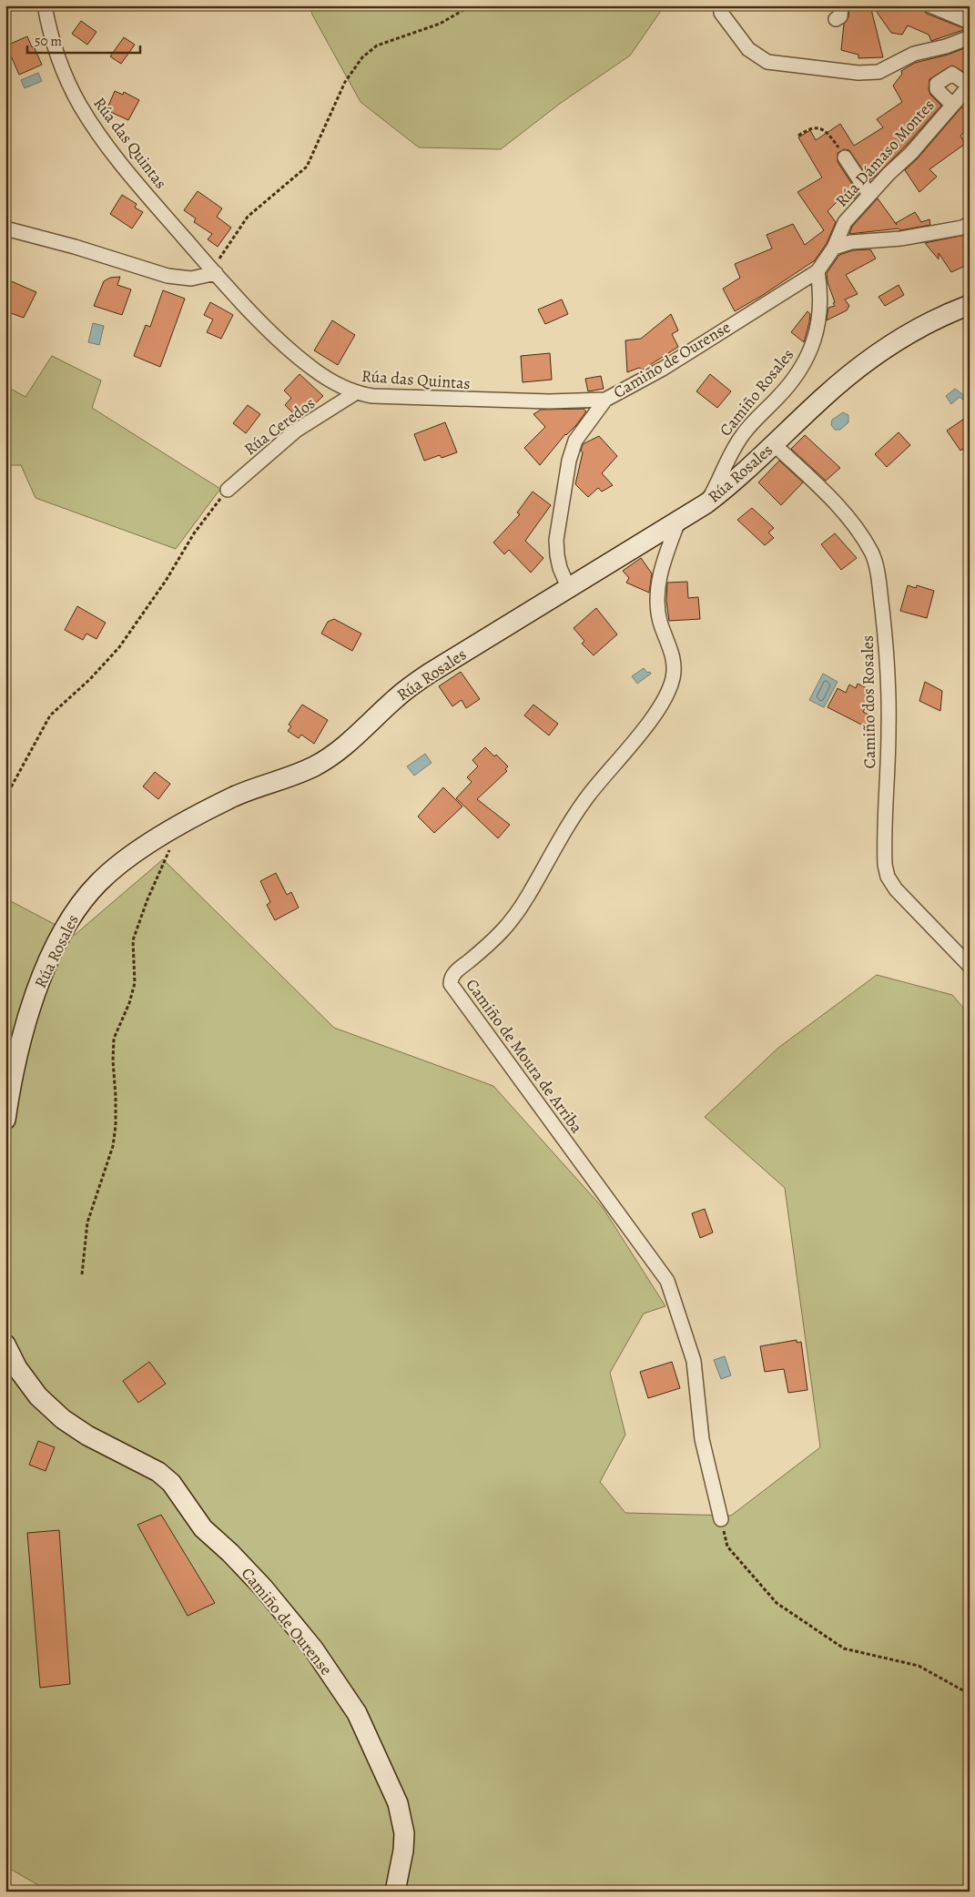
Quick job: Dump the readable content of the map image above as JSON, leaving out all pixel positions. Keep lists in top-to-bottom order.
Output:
{
  "streets": {
    "street": [
      "Rúa das Quintas",
      "Rúa Dámaso Montes",
      "Camiño de Ourense",
      "Camiño Rosales",
      "Rúa Ceredos",
      "Rúa Rosales",
      "Camiño dos Rosales",
      "Camiño de Moura de Arriba"
    ]
  },
  "crossings": [
    ["Rúa das Quintas", "Camiño de Ourense"],
    ["Rúa das Quintas", "Rúa Ceredos"],
    ["Rúa Dámaso Montes", "Camiño de Ourense"],
    ["Rúa Dámaso Montes", "Camiño Rosales"],
    ["Camiño de Ourense", "Camiño Rosales"],
    ["Camiño de Ourense", "Rúa Rosales"],
    ["Camiño Rosales", "Rúa Rosales"],
    ["Rúa Rosales", "Camiño dos Rosales"],
    ["Rúa Rosales", "Camiño de Moura de Arriba"]
  ],
  "scale_bar": "50 m"
}
